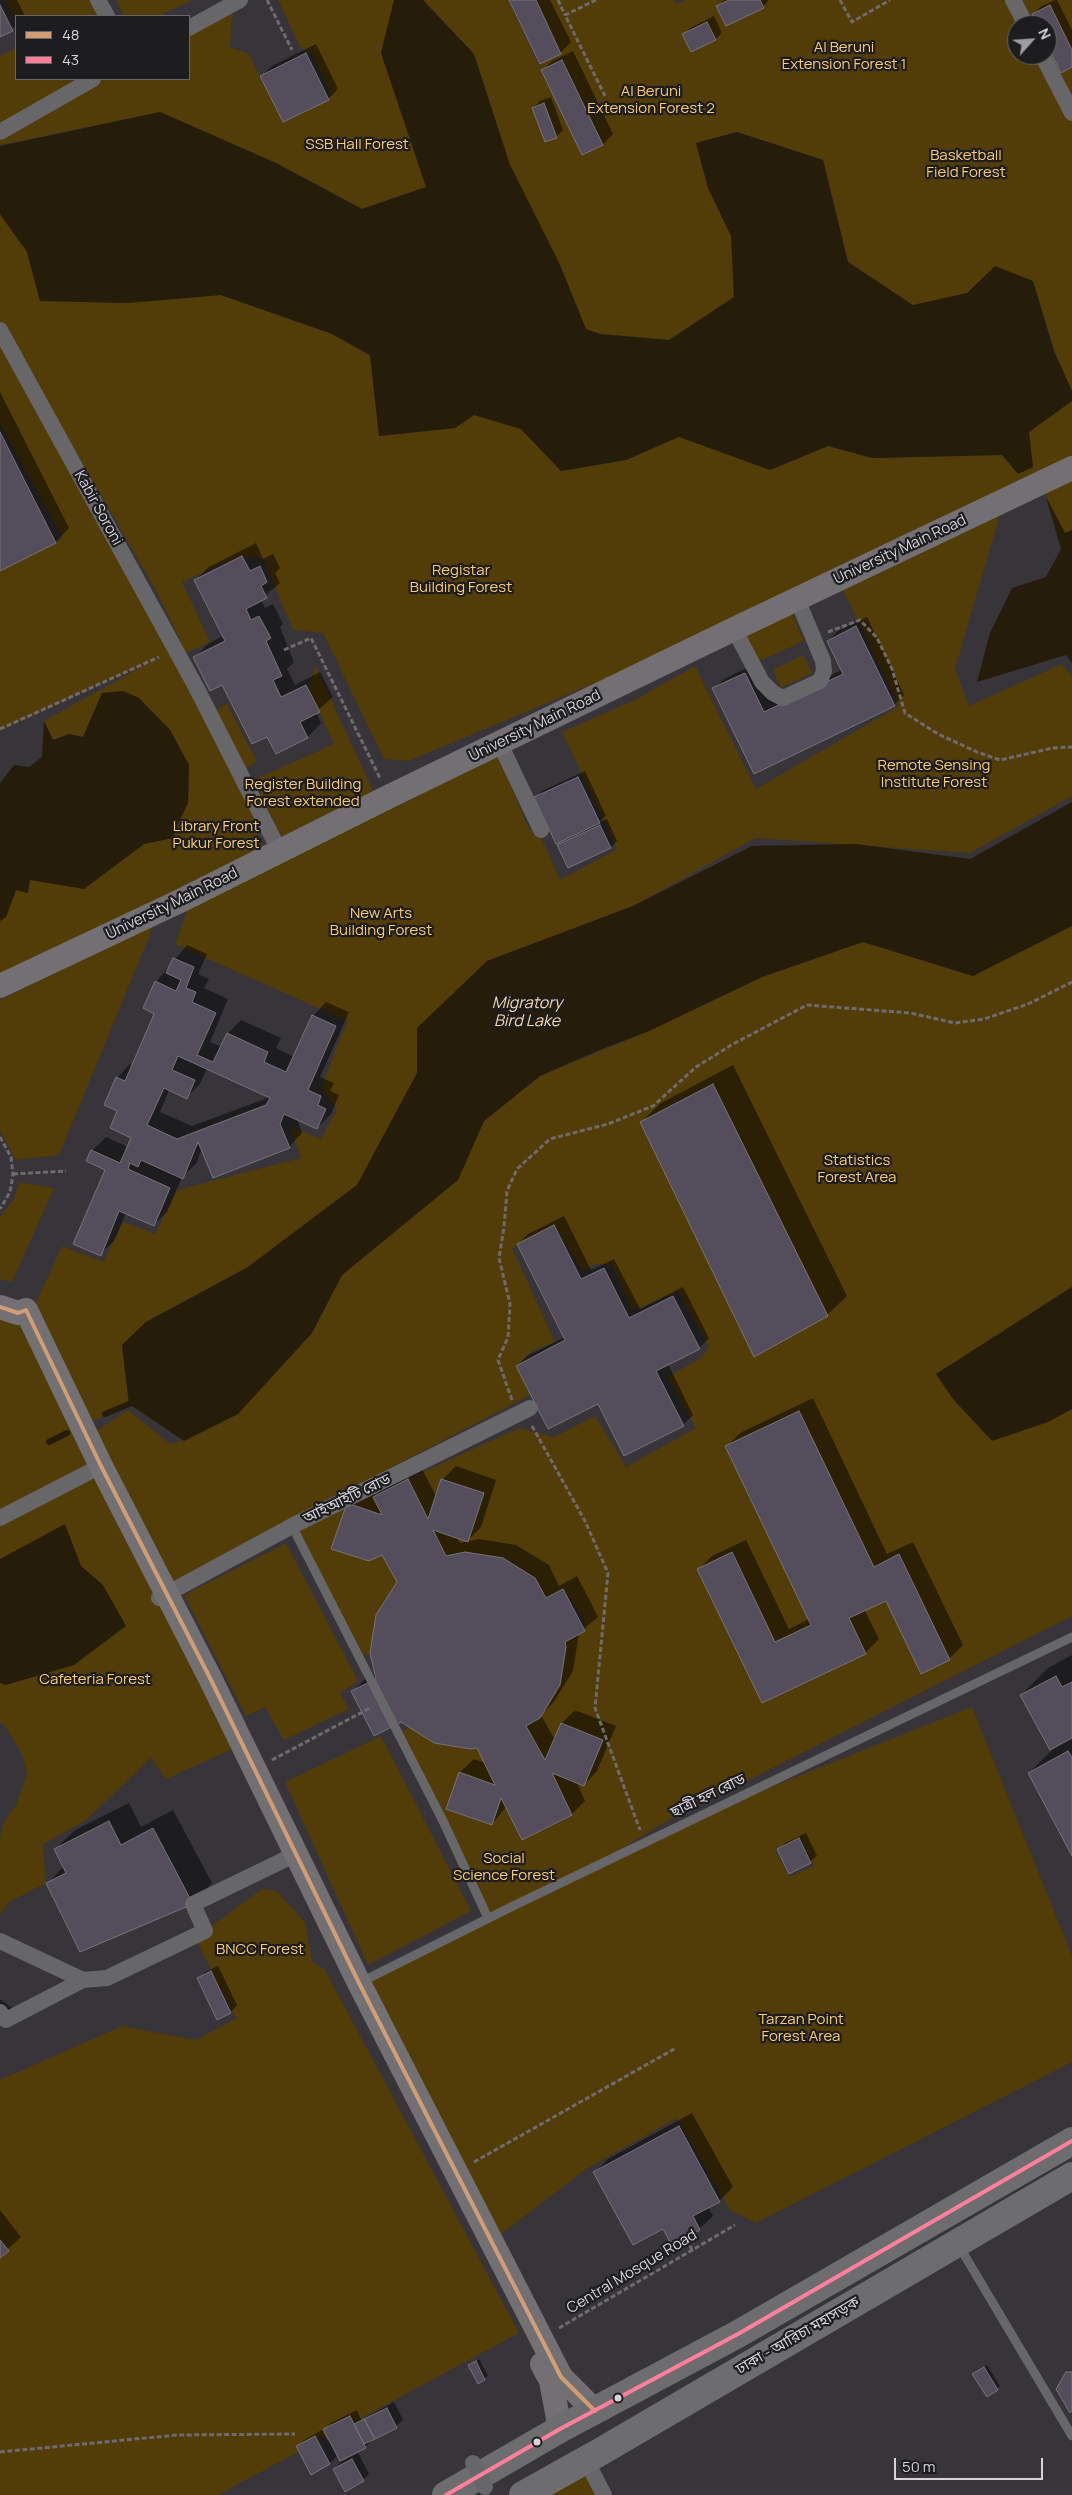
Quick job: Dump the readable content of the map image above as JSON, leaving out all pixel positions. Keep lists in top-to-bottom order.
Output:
{
  "streets": {
    "highway": ["ঢাকা - আরিচা মহাসড়ক"],
    "street": ["Kabir Soroni", "University Main Road", "আইআইটি রোড"],
    "lane": ["ছাত্রী হল রোড"],
    "path": ["Central Mosque Road"]
  },
  "crossings": [
    ["Kabir Soroni", "University Main Road"]
  ],
  "water": ["Migratory Bird Lake"],
  "parks": [
    "Al Beruni Extension Forest 1",
    "Al Beruni Extension Forest 2",
    "SSB Hall Forest",
    "Basketball Field Forest",
    "Registar Building Forest",
    "Remote Sensing Institute Forest",
    "Register Building Forest extended",
    "Library Front Pukur Forest",
    "New Arts Building Forest",
    "Statistics Forest Area",
    "Cafeteria Forest",
    "Social Science Forest",
    "BNCC Forest",
    "Tarzan Point Forest Area"
  ],
  "lines": ["transit line 48", "transit line 43"],
  "legend": ["48", "43"],
  "scale_bar": "50 m",
  "north": "top right"
}
